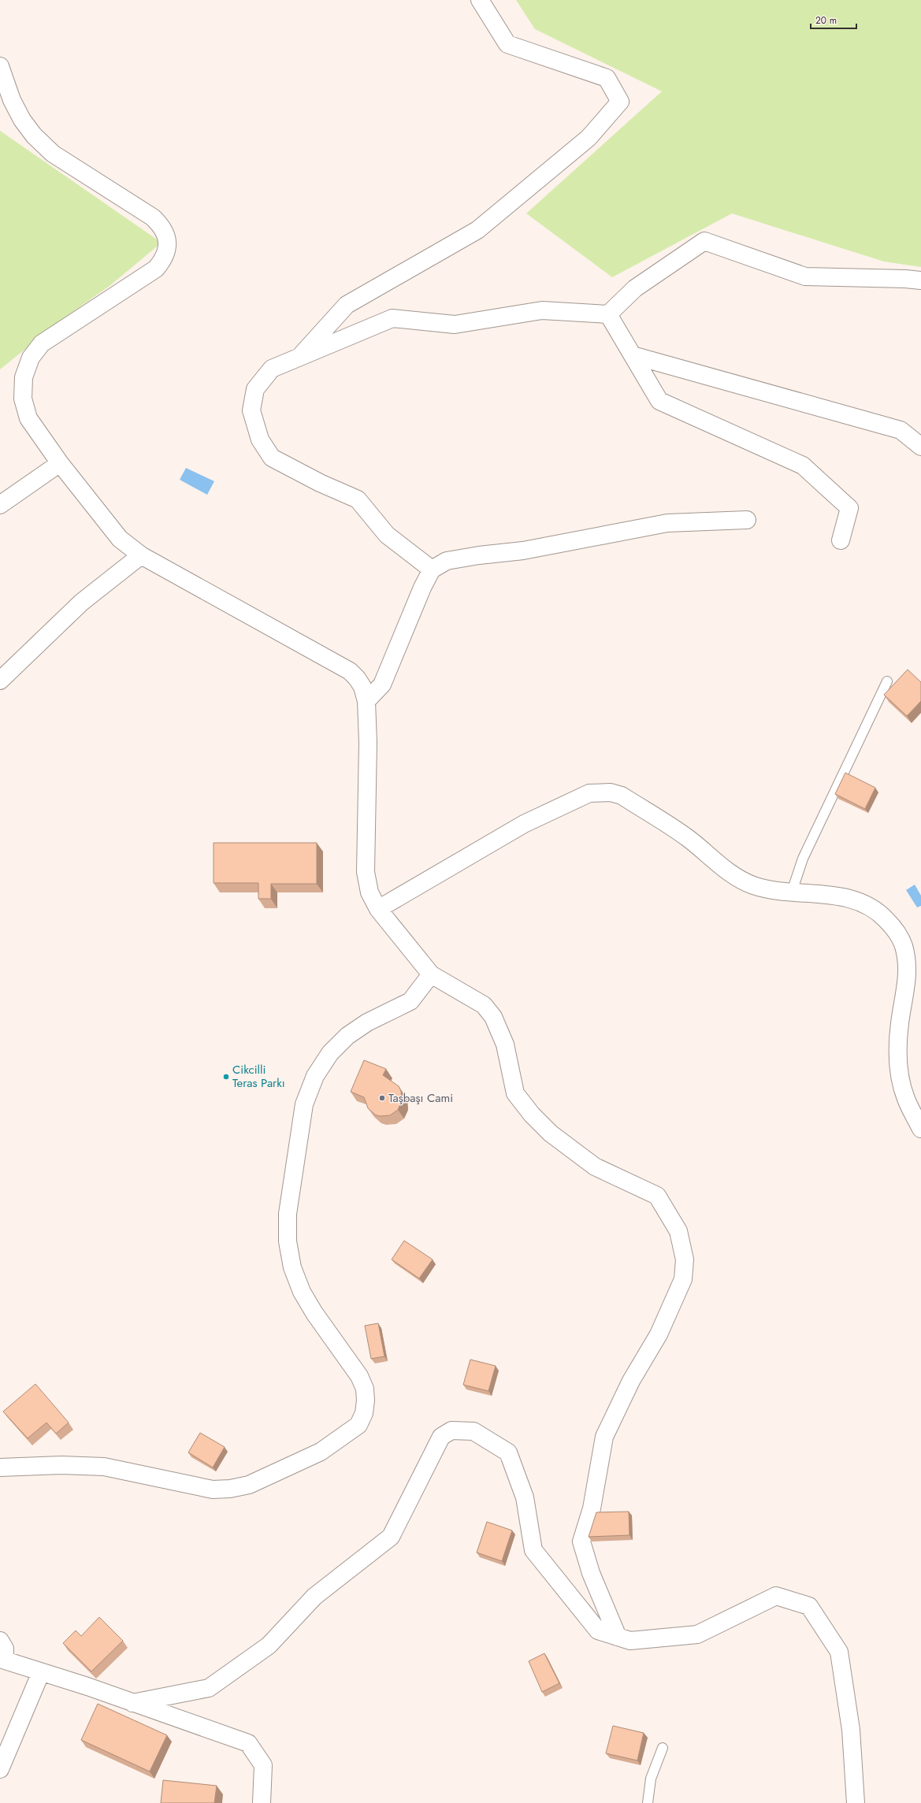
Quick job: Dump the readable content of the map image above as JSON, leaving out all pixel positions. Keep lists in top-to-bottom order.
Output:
{
  "places": ["Cikcilli Teras Parkı", "Taşbaşı Cami"],
  "scale_bar": "20 m"
}
